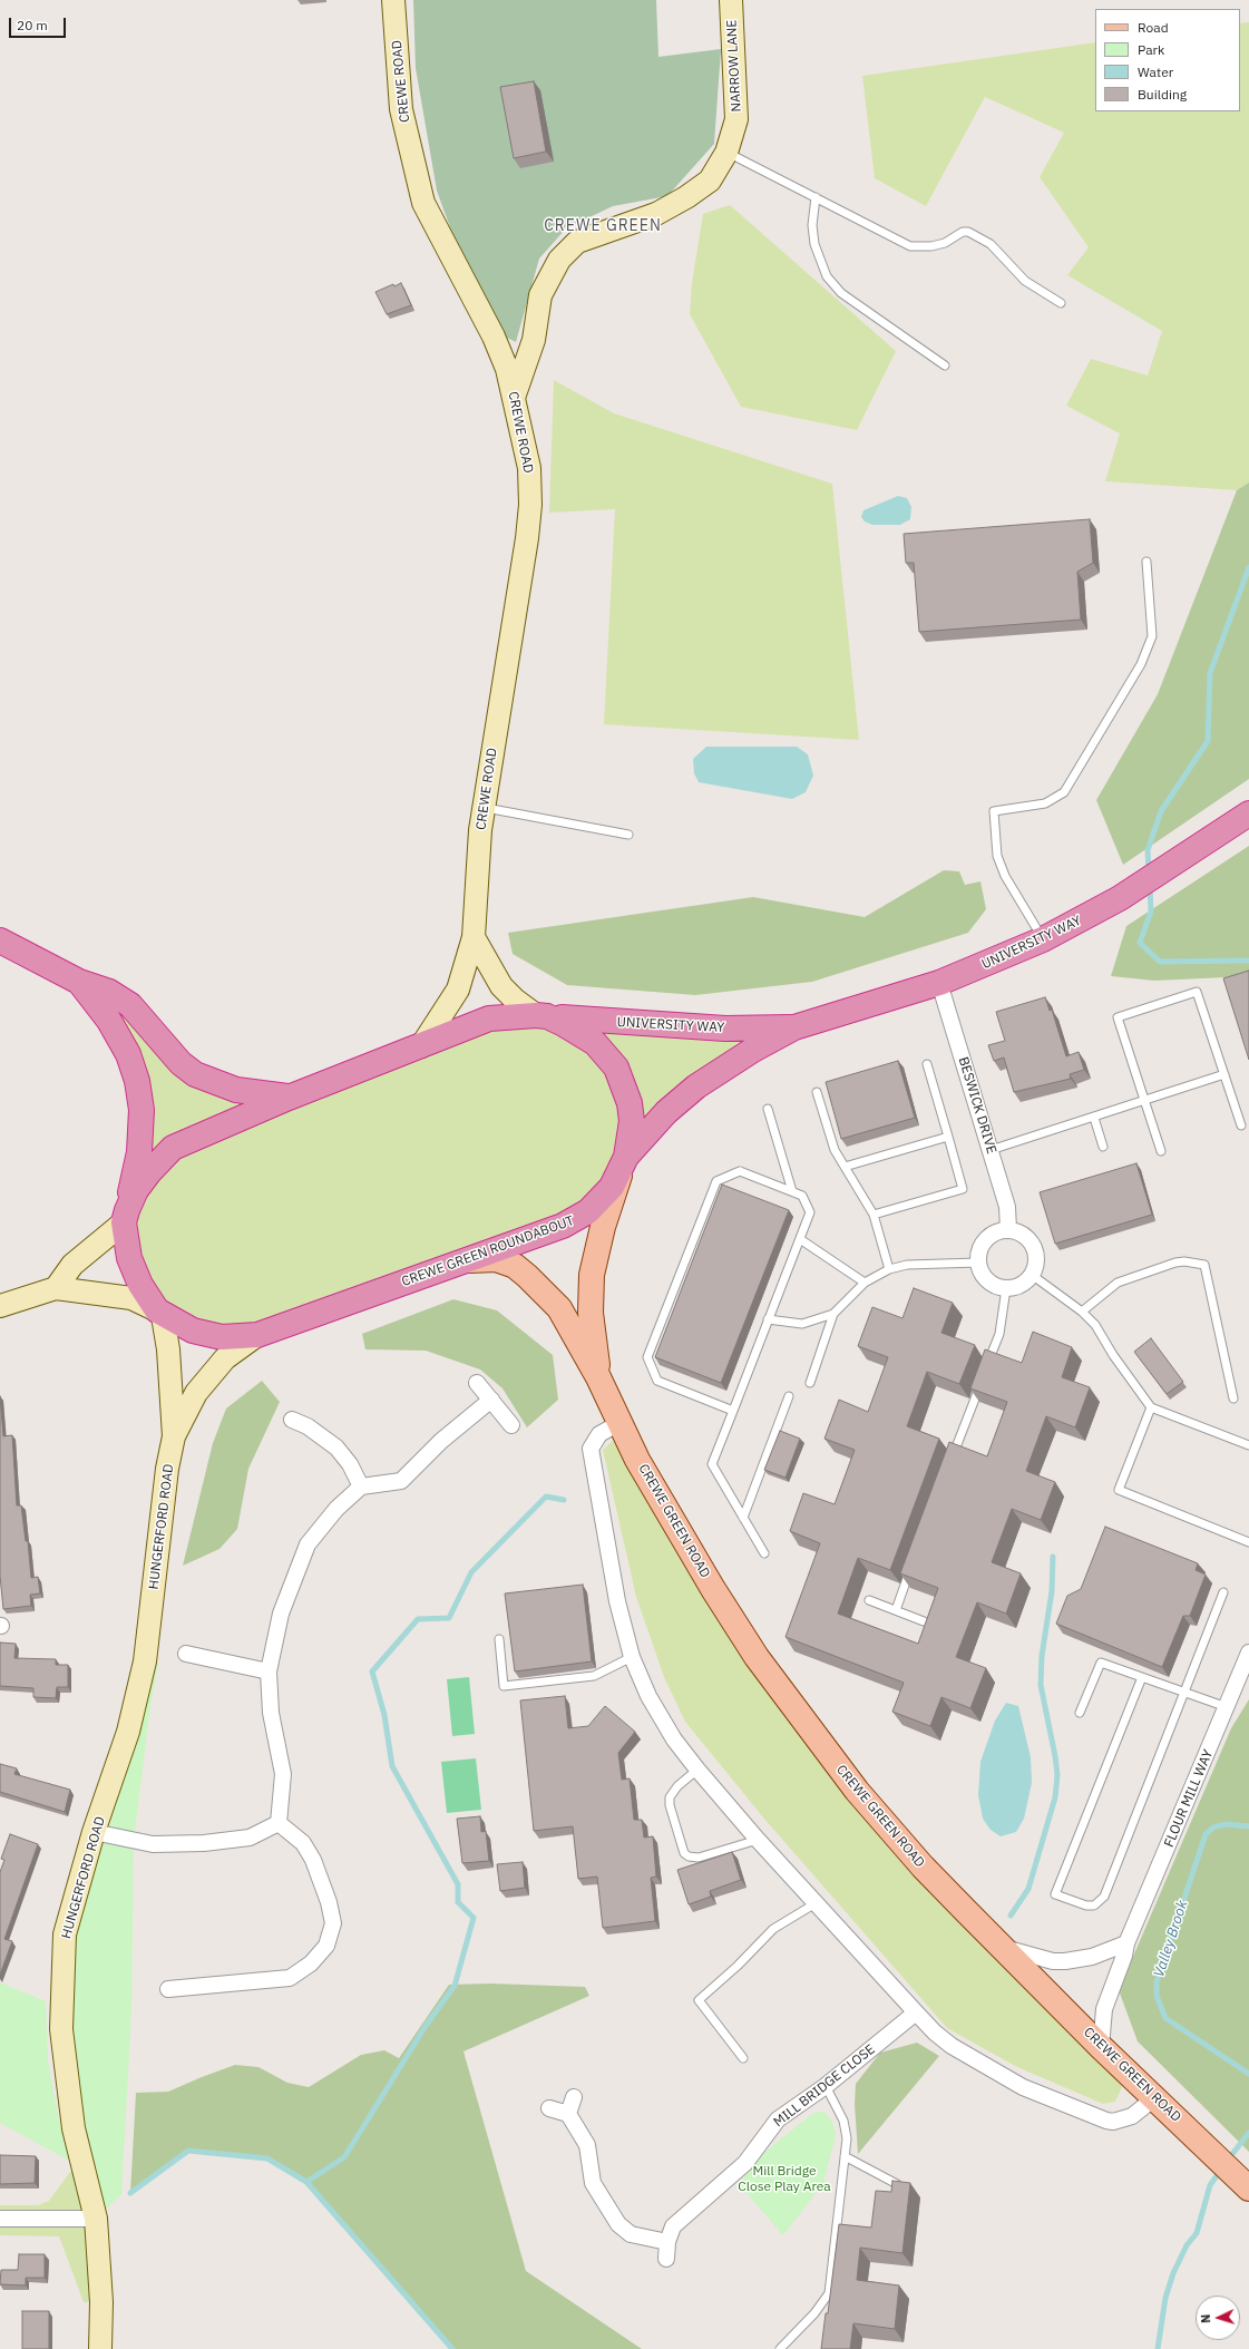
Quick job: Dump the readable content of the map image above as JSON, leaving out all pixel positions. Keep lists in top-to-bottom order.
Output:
{
  "streets": {
    "highway": ["UNIVERSITY WAY", "CREWE GREEN ROUNDABOUT"],
    "main road": ["CREWE GREEN ROAD"],
    "street": [
      "NARROW LANE",
      "CREWE ROAD",
      "BESWICK DRIVE",
      "HUNGERFORD ROAD",
      "FLOUR MILL WAY",
      "MILL BRIDGE CLOSE"
    ]
  },
  "crossings": [
    ["NARROW LANE", "CREWE ROAD"],
    ["CREWE ROAD", "CREWE GREEN ROUNDABOUT"],
    ["UNIVERSITY WAY", "BESWICK DRIVE"],
    ["UNIVERSITY WAY", "CREWE GREEN ROUNDABOUT"],
    ["UNIVERSITY WAY", "CREWE GREEN ROAD"],
    ["CREWE GREEN ROUNDABOUT", "CREWE GREEN ROAD"],
    ["CREWE GREEN ROUNDABOUT", "HUNGERFORD ROAD"],
    ["CREWE GREEN ROAD", "FLOUR MILL WAY"]
  ],
  "districts": ["CREWE GREEN"],
  "water": ["Valley Brook"],
  "parks": ["Mill Bridge Close Play Area"],
  "legend": [
    "Road",
    "Park",
    "Water",
    "Building"
  ],
  "scale_bar": "20 m",
  "north": "left"
}
